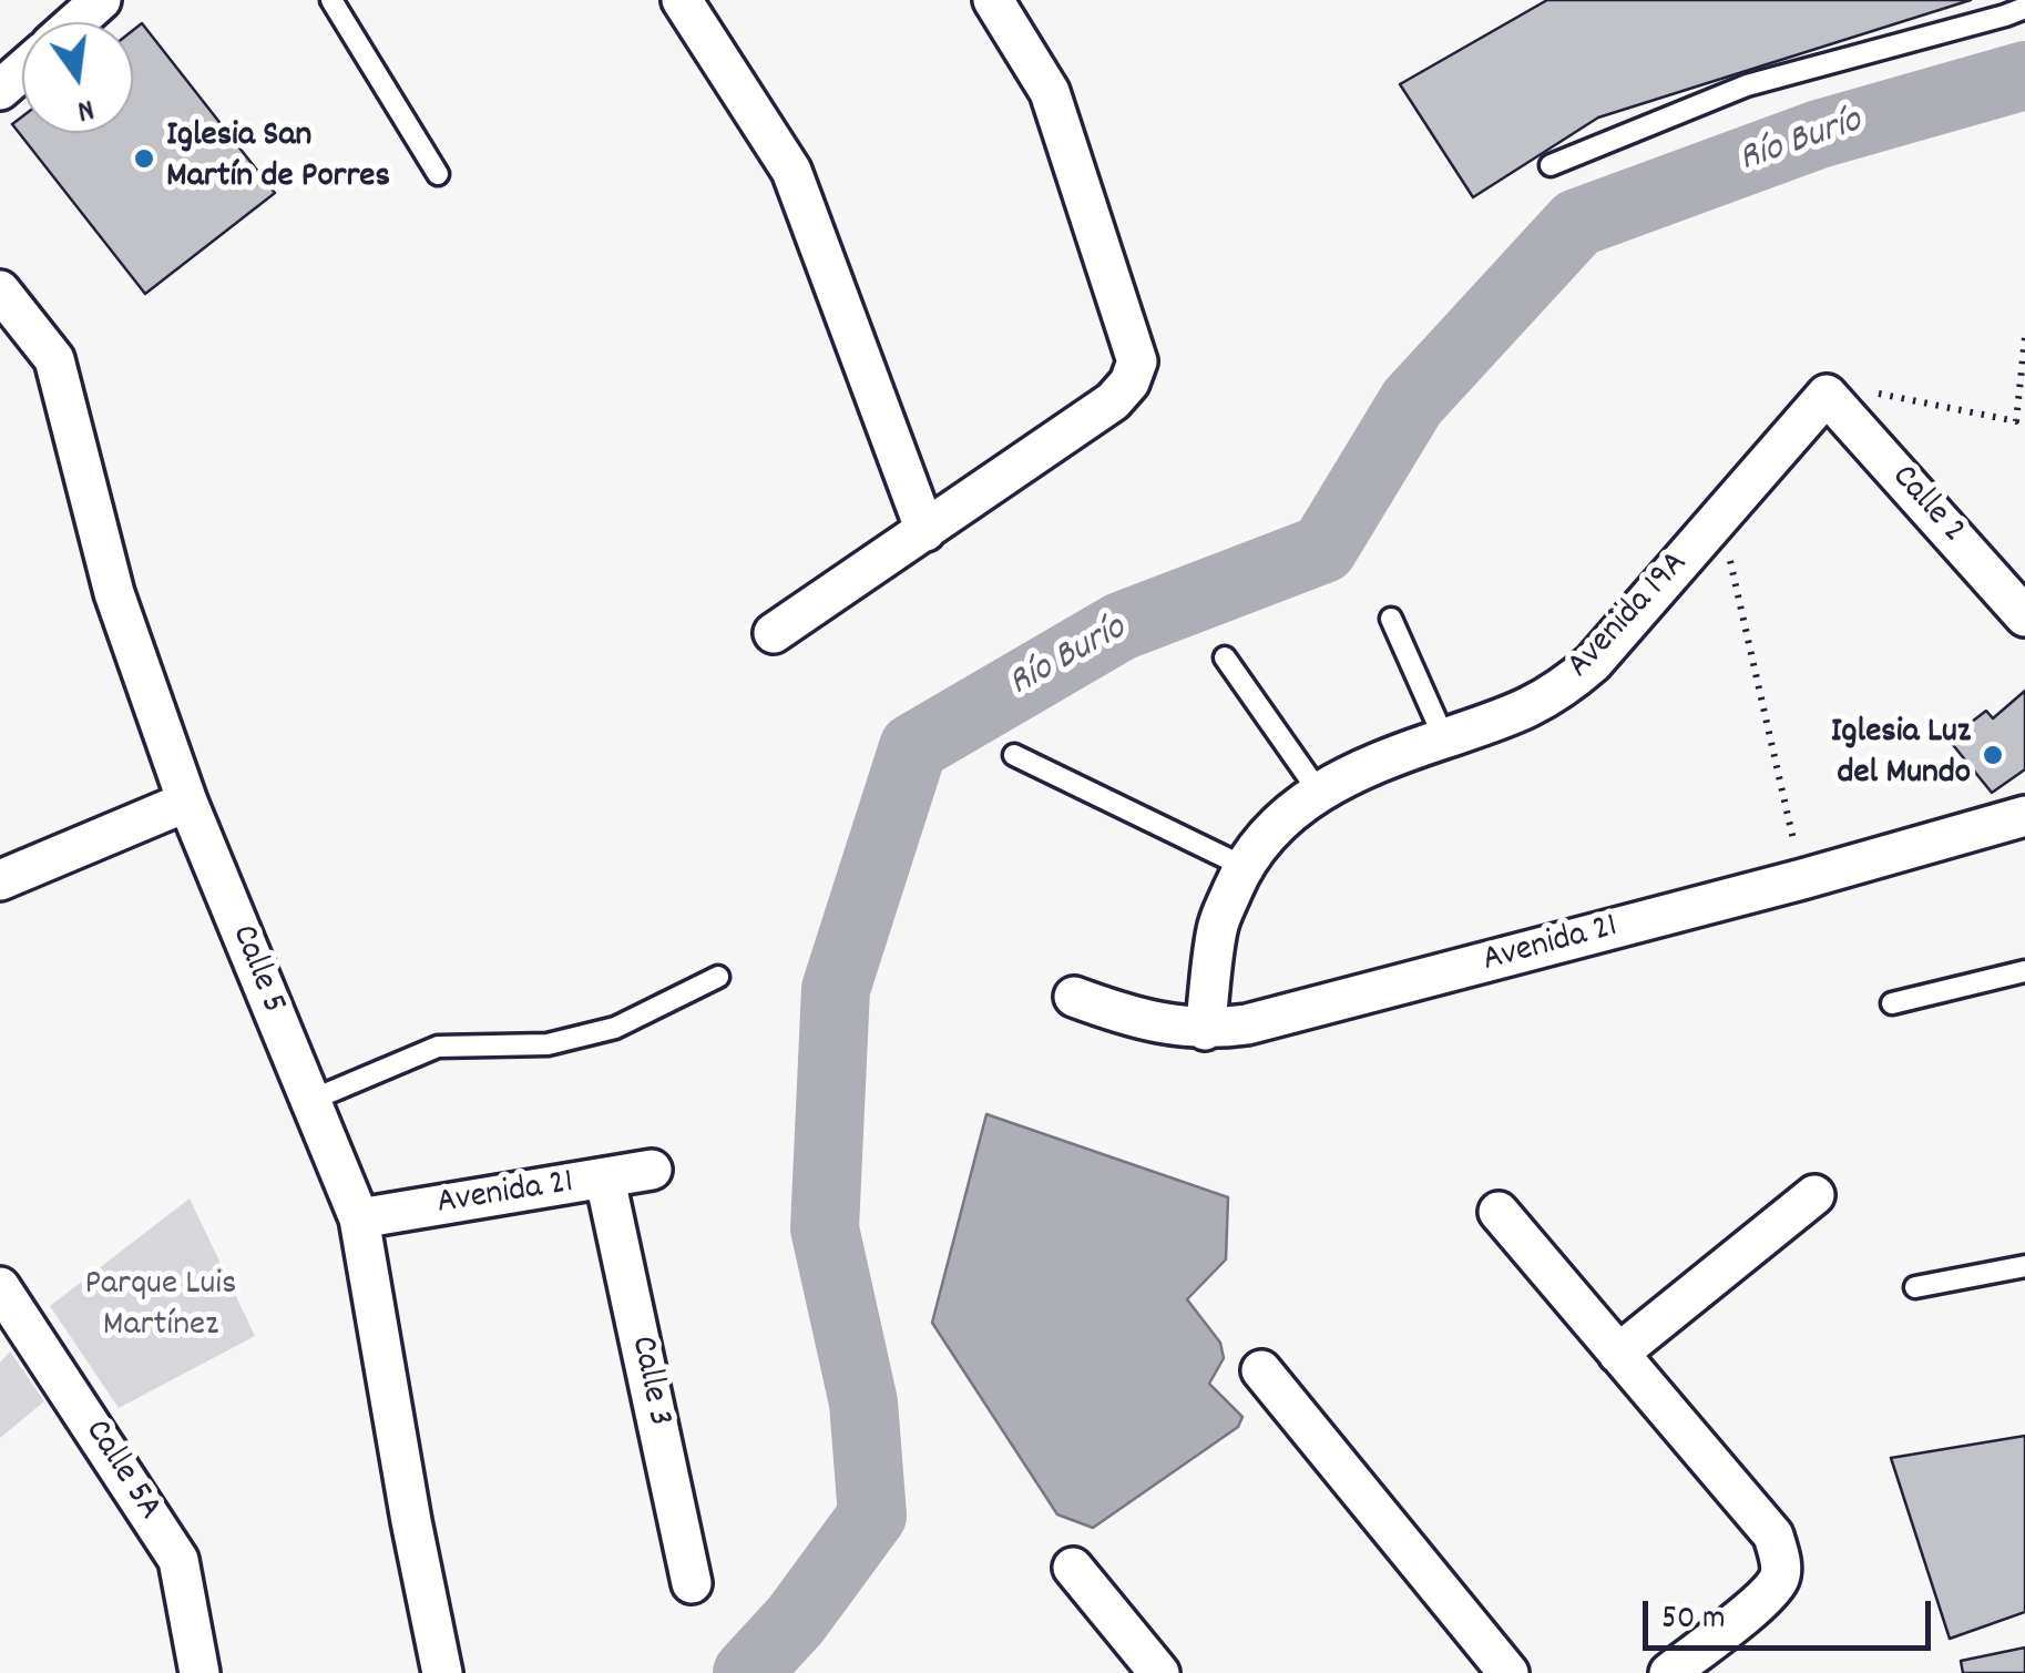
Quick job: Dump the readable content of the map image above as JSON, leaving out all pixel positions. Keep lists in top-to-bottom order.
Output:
{
  "streets": {
    "street": [
      "Calle 2",
      "Avenida 19A",
      "Avenida 21",
      "Calle 5",
      "Calle 3",
      "Calle 5A"
    ]
  },
  "crossings": [
    ["Calle 2", "Avenida 19A"],
    ["Avenida 19A", "Avenida 21"],
    ["Avenida 21", "Calle 5"],
    ["Avenida 21", "Calle 3"]
  ],
  "water": ["Río Burío"],
  "parks": ["Parque Luis Martínez"],
  "places": ["Iglesia San Martín de Porres", "Iglesia Luz del Mundo"],
  "scale_bar": "50 m",
  "north": "bottom"
}
